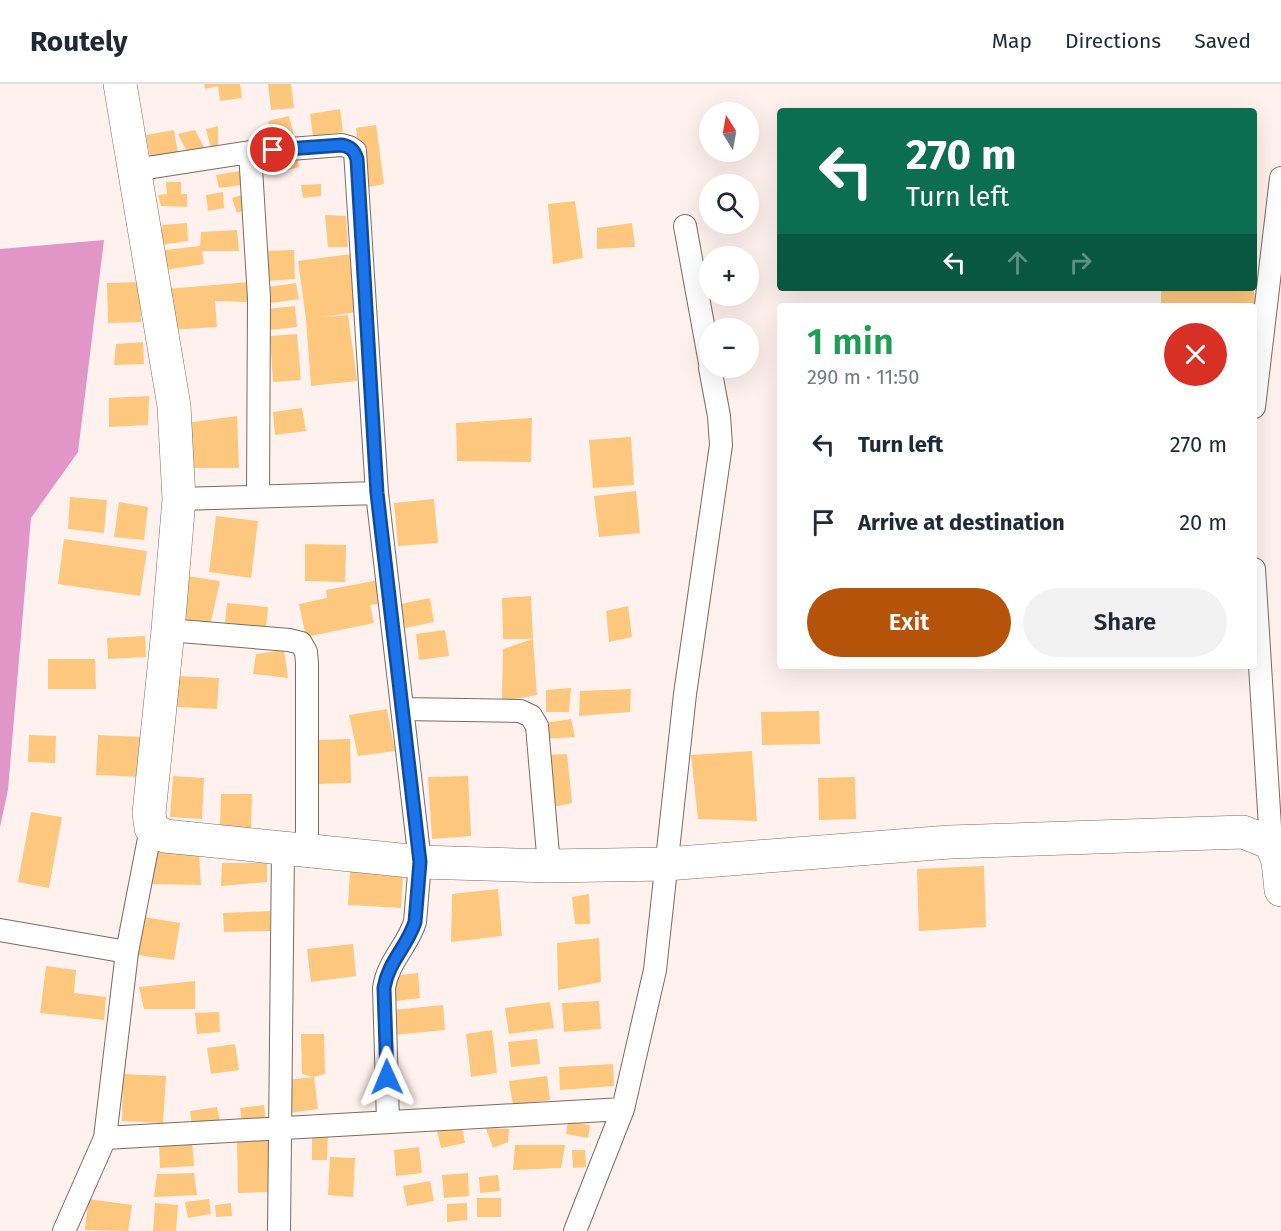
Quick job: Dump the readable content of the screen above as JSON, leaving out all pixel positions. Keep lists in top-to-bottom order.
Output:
{
  "north": "top",
  "page": {
    "header": "Routely",
    "nav": ["Map", "Directions", "Saved"],
    "map_buttons": ["+", "−"],
    "turn": ["270 m", "Turn left"],
    "heading": ["1 min", "290 m · 11:50"],
    "list": [
      {
        "name": "Turn left",
        "value": "270 m"
      },
      {
        "name": "Arrive at destination",
        "value": "20 m"
      }
    ],
    "buttons": ["Exit", "Share"]
  }
}
